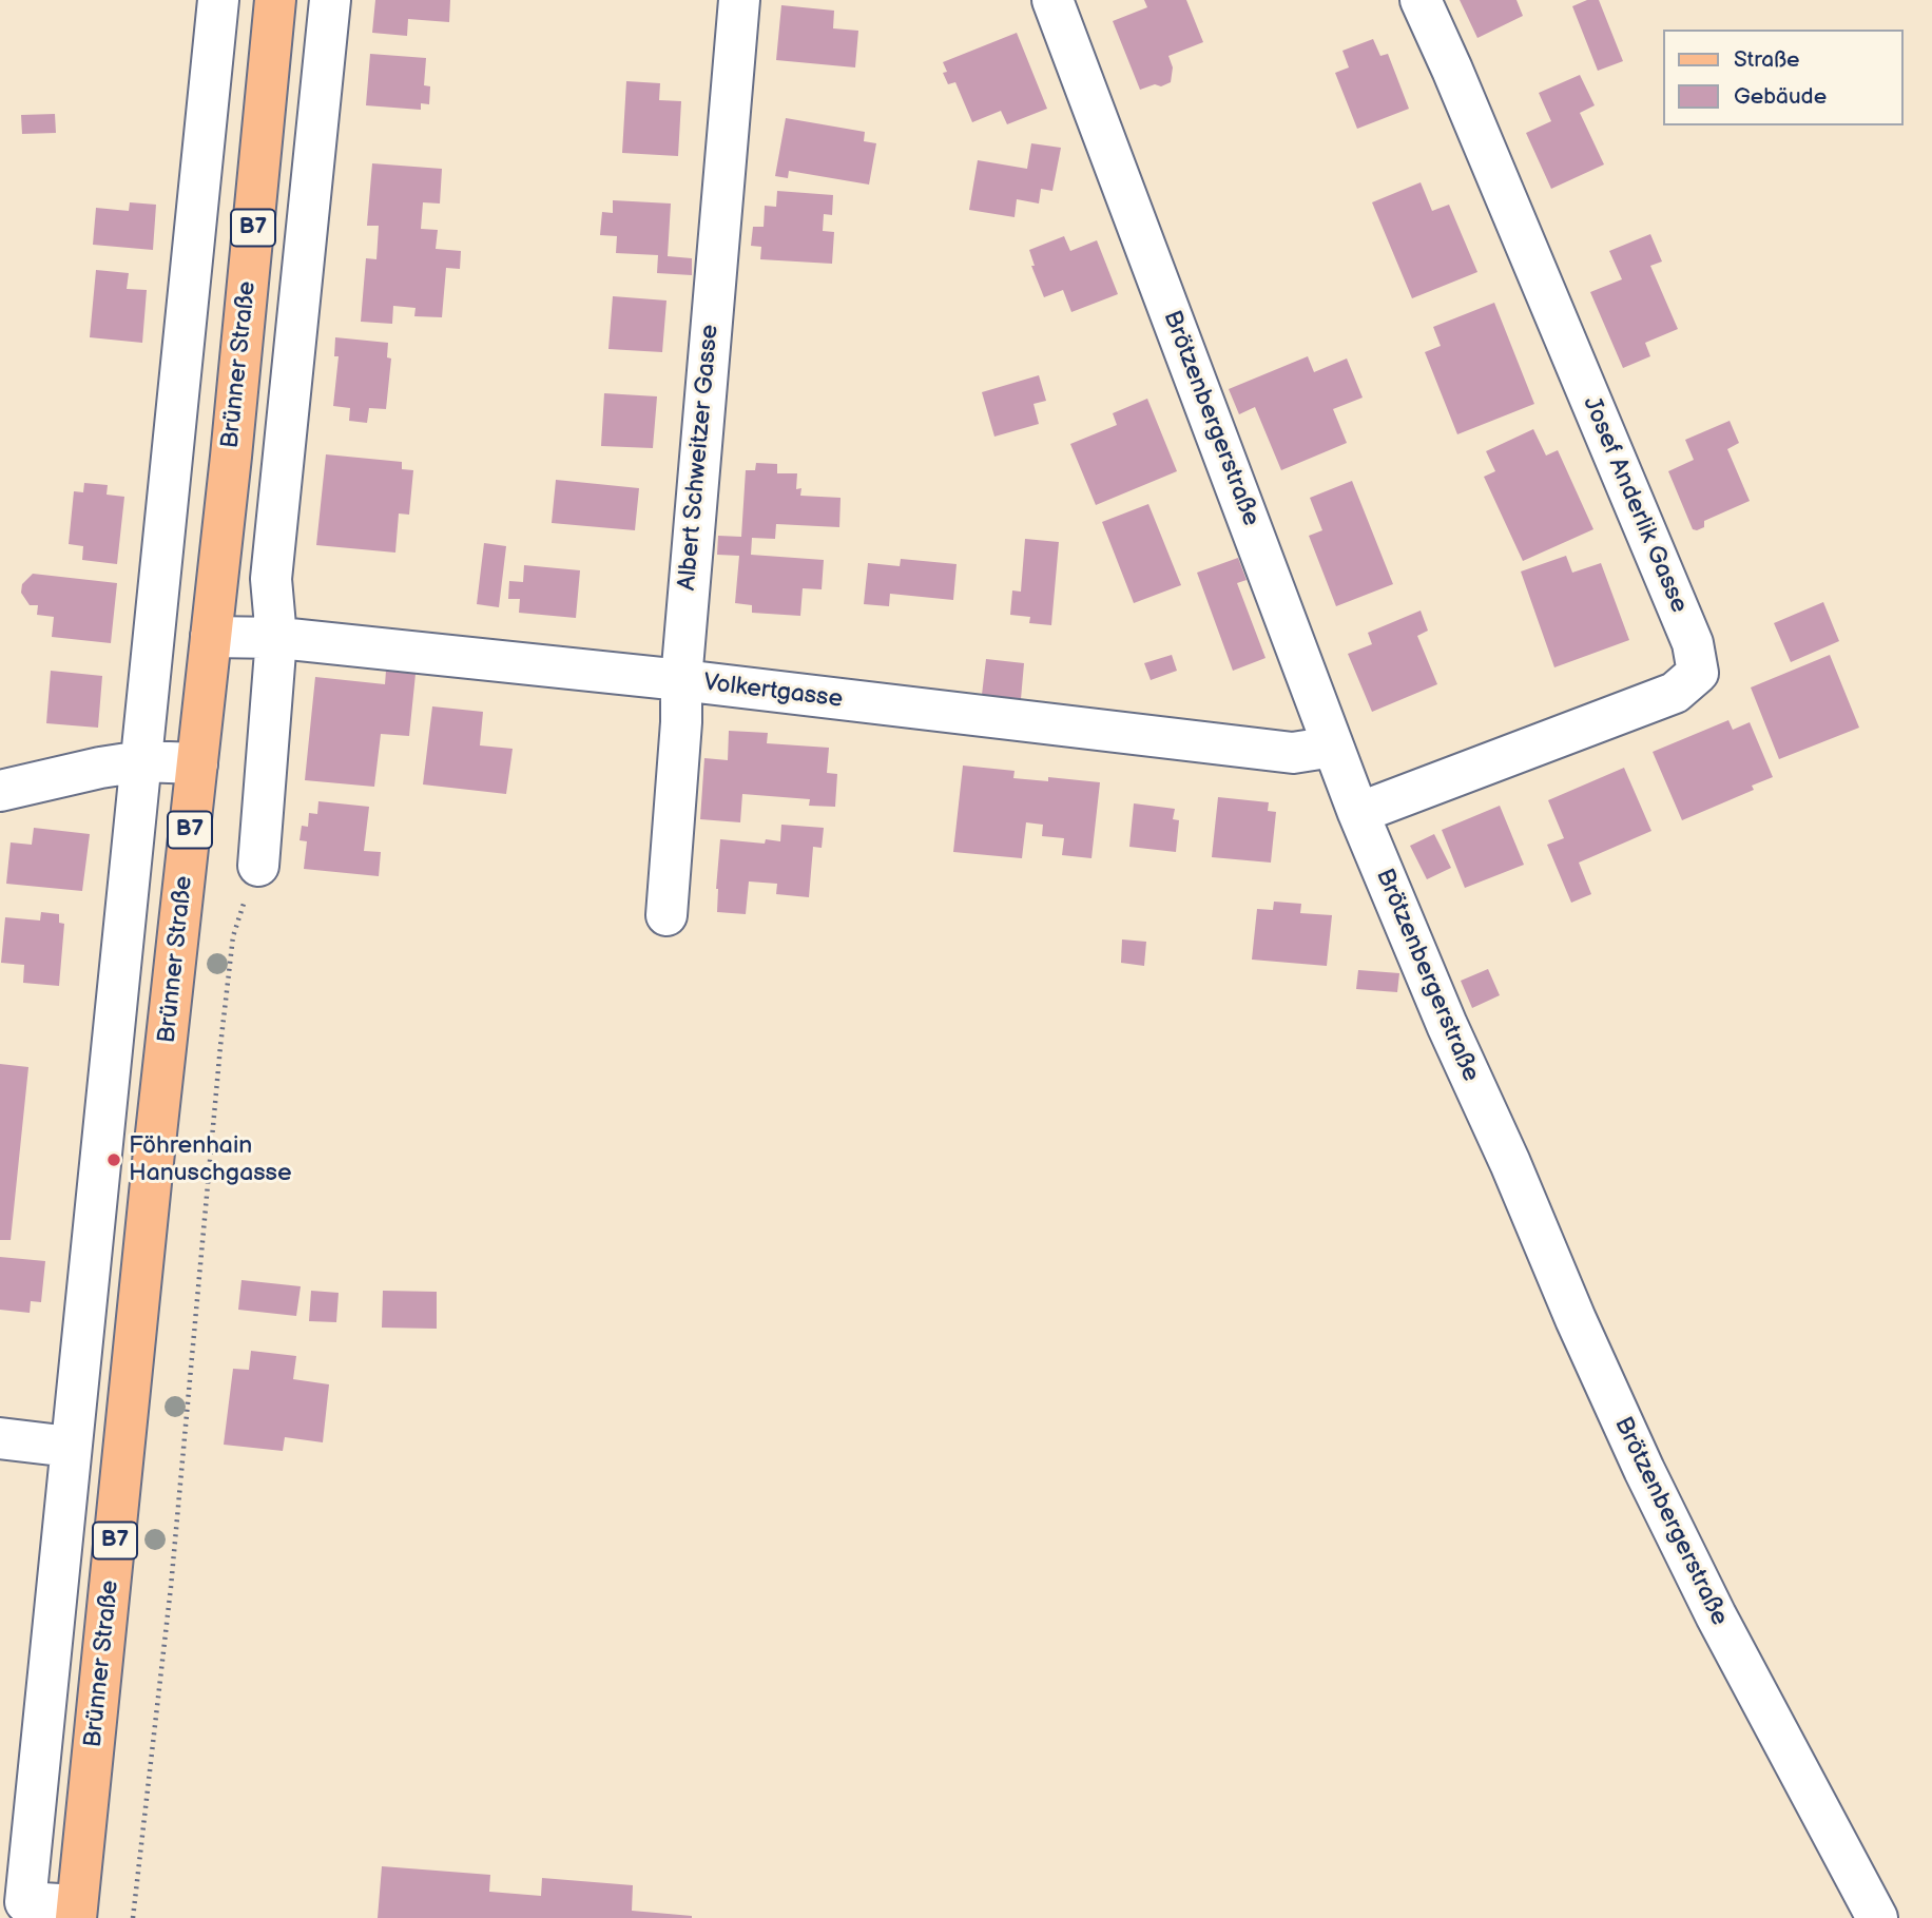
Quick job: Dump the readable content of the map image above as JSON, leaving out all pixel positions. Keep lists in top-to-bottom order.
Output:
{
  "streets": {
    "main road": ["B7", "Brünner Straße"],
    "street": [
      "Brötzenbergerstraße",
      "Albert Schweitzer Gasse",
      "Josef Anderlik Gasse",
      "Volkertgasse"
    ]
  },
  "crossings": [
    ["Brünner Straße", "Volkertgasse"],
    ["Brötzenbergerstraße", "Josef Anderlik Gasse"],
    ["Brötzenbergerstraße", "Volkertgasse"],
    ["Albert Schweitzer Gasse", "Volkertgasse"]
  ],
  "places": ["Föhrenhain Hanuschgasse"],
  "legend": ["Straße", "Gebäude"]
}
